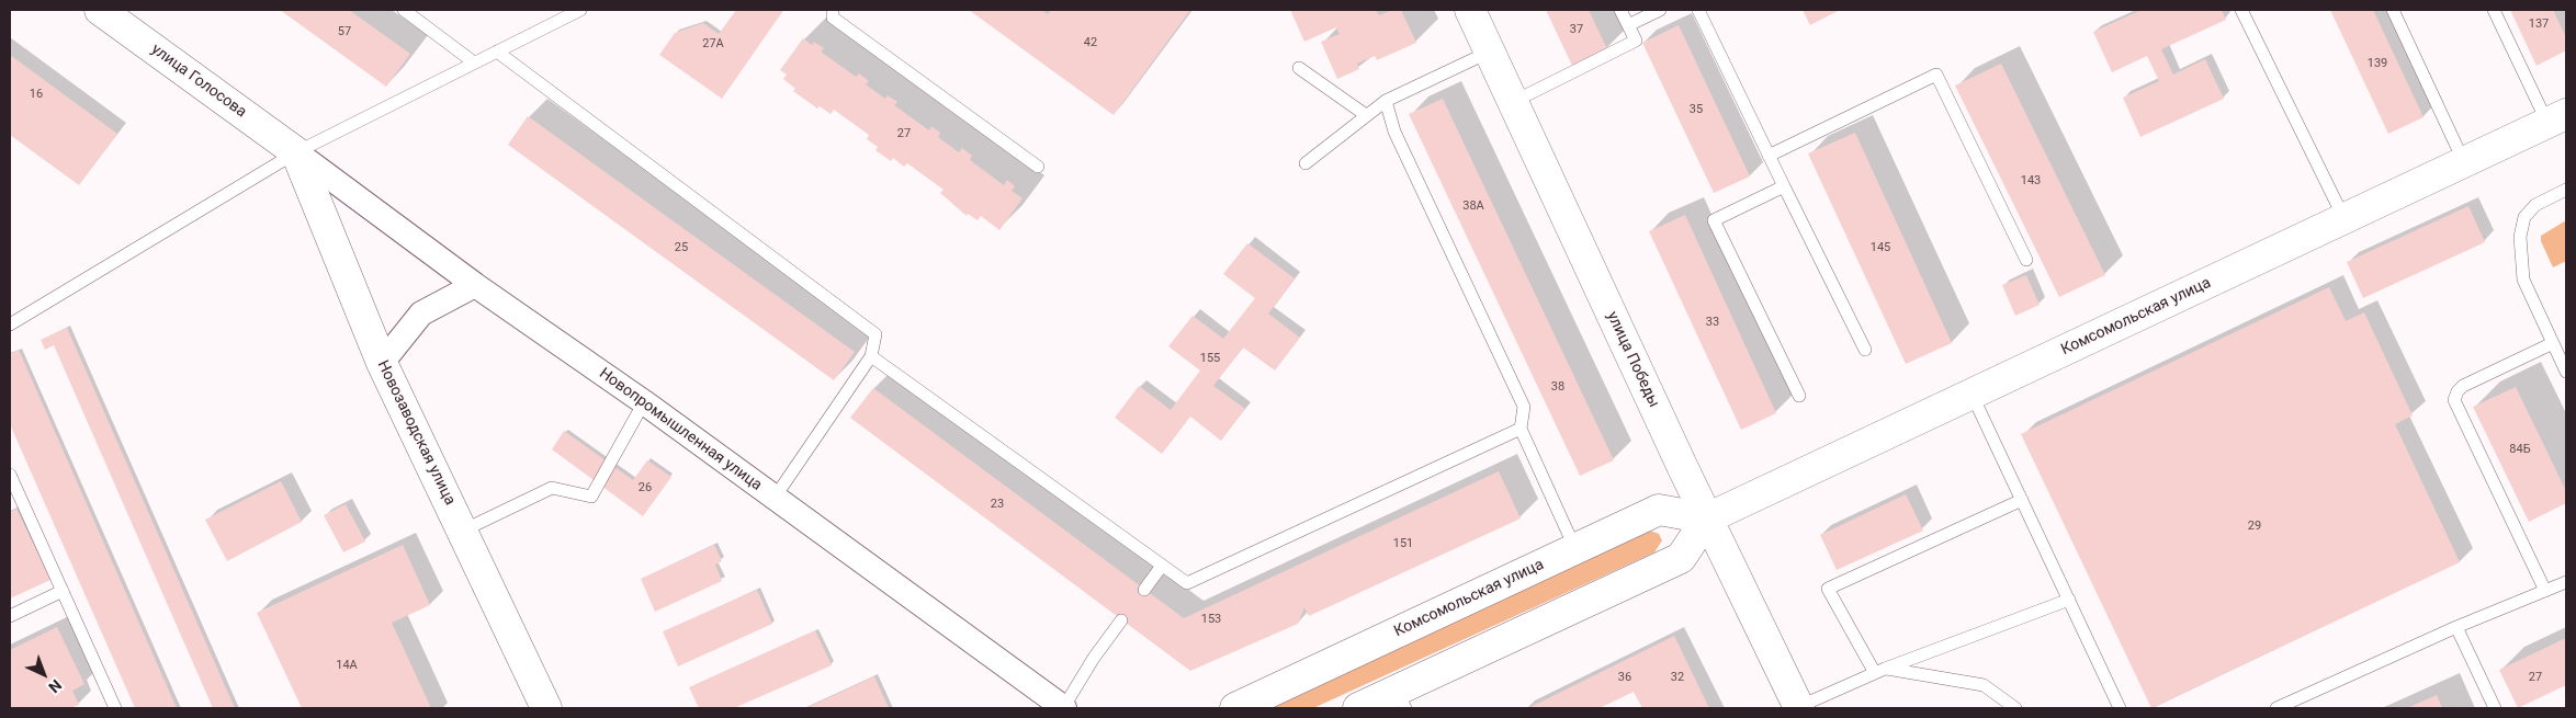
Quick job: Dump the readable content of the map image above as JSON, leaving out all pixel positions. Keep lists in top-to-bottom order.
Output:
{
  "streets": {
    "main road": [
      "улица Голосова",
      "Комсомольская улица",
      "улица Победы",
      "Новозаводская улица"
    ],
    "street": ["Новопромышленная улица"]
  },
  "crossings": [
    ["улица Голосова", "Новопромышленная улица"],
    ["улица Голосова", "Новозаводская улица"],
    ["Комсомольская улица", "улица Победы"],
    ["Новопромышленная улица", "Новозаводская улица"]
  ],
  "house_numbers": [
    "137",
    "37",
    "57",
    "42",
    "27А",
    "139",
    "16",
    "35",
    "27",
    "143",
    "38А",
    "25",
    "145",
    "33",
    "155",
    "38",
    "84Б",
    "26",
    "23",
    "29",
    "151",
    "153",
    "14А",
    "36",
    "32",
    "27"
  ],
  "north": "bottom right"
}
